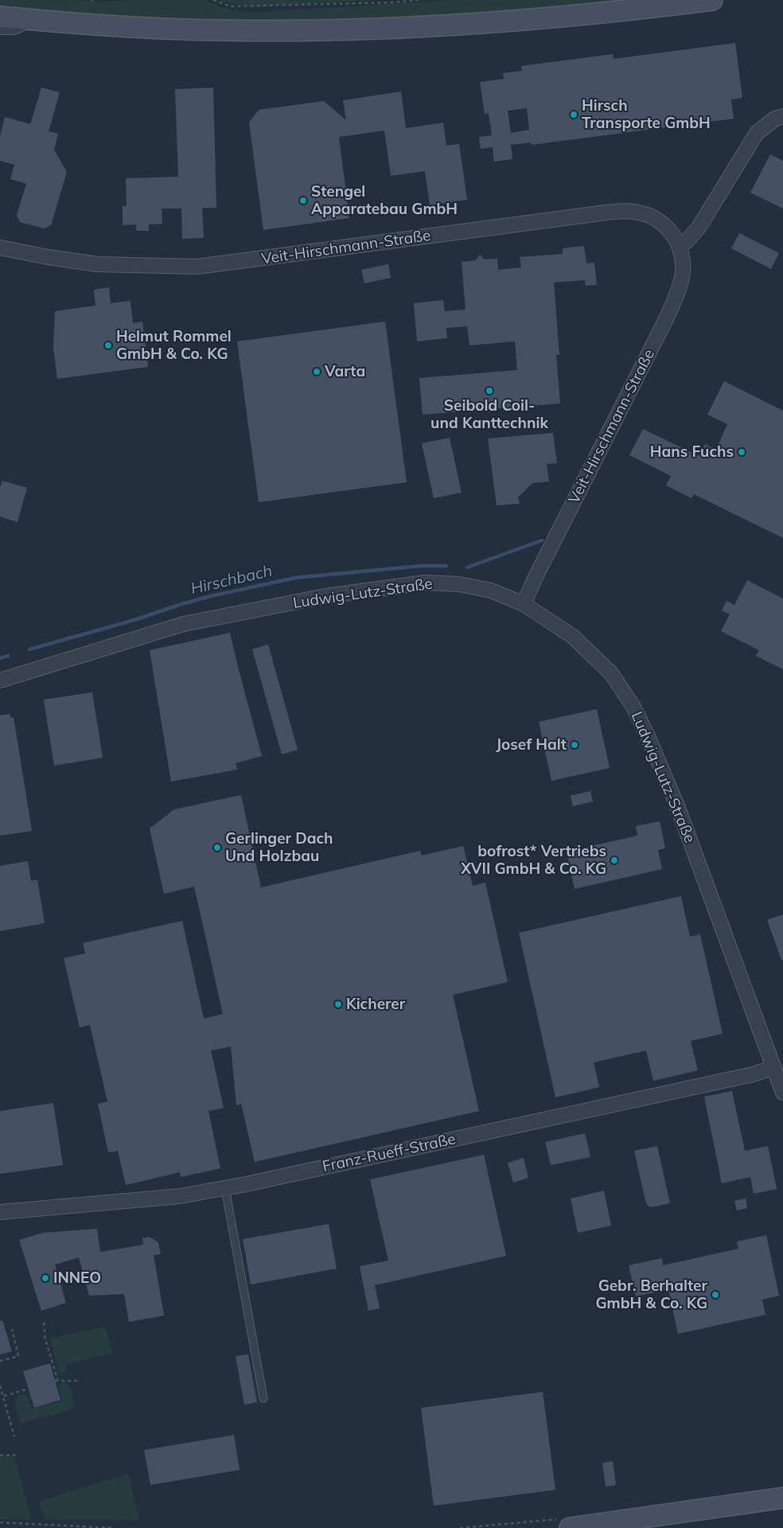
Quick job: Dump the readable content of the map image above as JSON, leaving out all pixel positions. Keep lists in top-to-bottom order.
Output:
{
  "streets": {
    "street": ["Veit-Hirschmann-Straße", "Ludwig-Lutz-Straße", "Franz-Rueff-Straße"]
  },
  "crossings": [
    ["Veit-Hirschmann-Straße", "Ludwig-Lutz-Straße"],
    ["Ludwig-Lutz-Straße", "Franz-Rueff-Straße"]
  ],
  "water": ["Hirschbach"],
  "places": [
    "Hirsch Transporte GmbH",
    "Stengel Apparatebau GmbH",
    "Helmut Rommel GmbH & Co. KG",
    "Varta",
    "Seibold Coil- und Kanttechnik",
    "Hans Fuchs",
    "Josef Halt",
    "Gerlinger Dach Und Holzbau",
    "bofrost* Vertriebs XVII GmbH & Co. KG",
    "Kicherer",
    "INNEO",
    "Gebr. Berhalter GmbH & Co. KG"
  ]
}
